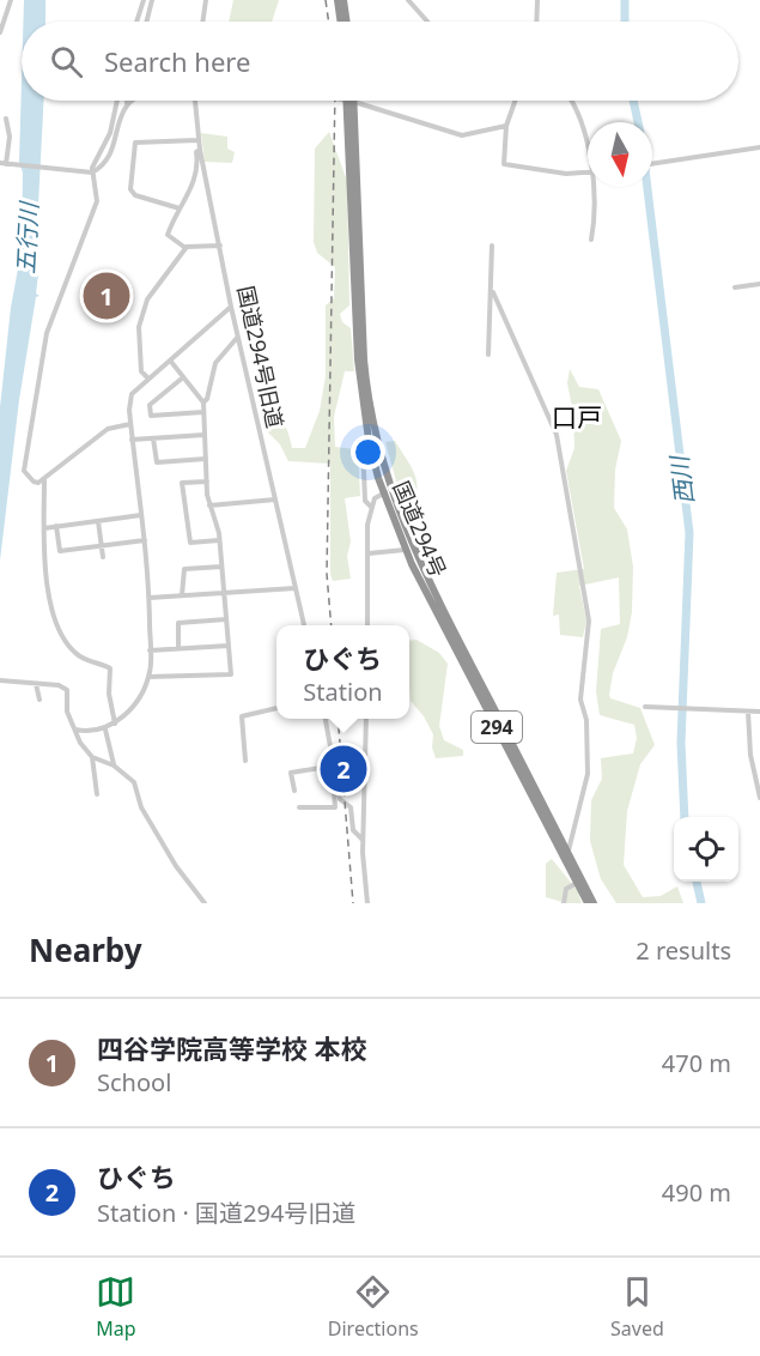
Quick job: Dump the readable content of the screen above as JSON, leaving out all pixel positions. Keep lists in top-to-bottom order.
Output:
{
  "streets": {
    "highway": ["国道294号", "294"],
    "street": ["国道294号旧道"]
  },
  "districts": ["口戸"],
  "water": ["五行川", "西川"],
  "north": "bottom",
  "page": {
    "search": "Search here",
    "pins": ["1", "2"],
    "popup": ["ひぐち", "Station"],
    "heading": ["Nearby", "2 results"],
    "list": [
      {
        "mark": "1",
        "name": "四谷学院高等学校 本校",
        "note": "School",
        "value": "470 m"
      },
      {
        "mark": "2",
        "name": "ひぐち",
        "note": "Station · 国道294号旧道",
        "value": "490 m"
      }
    ],
    "nav": ["Map", "Directions", "Saved"]
  }
}
